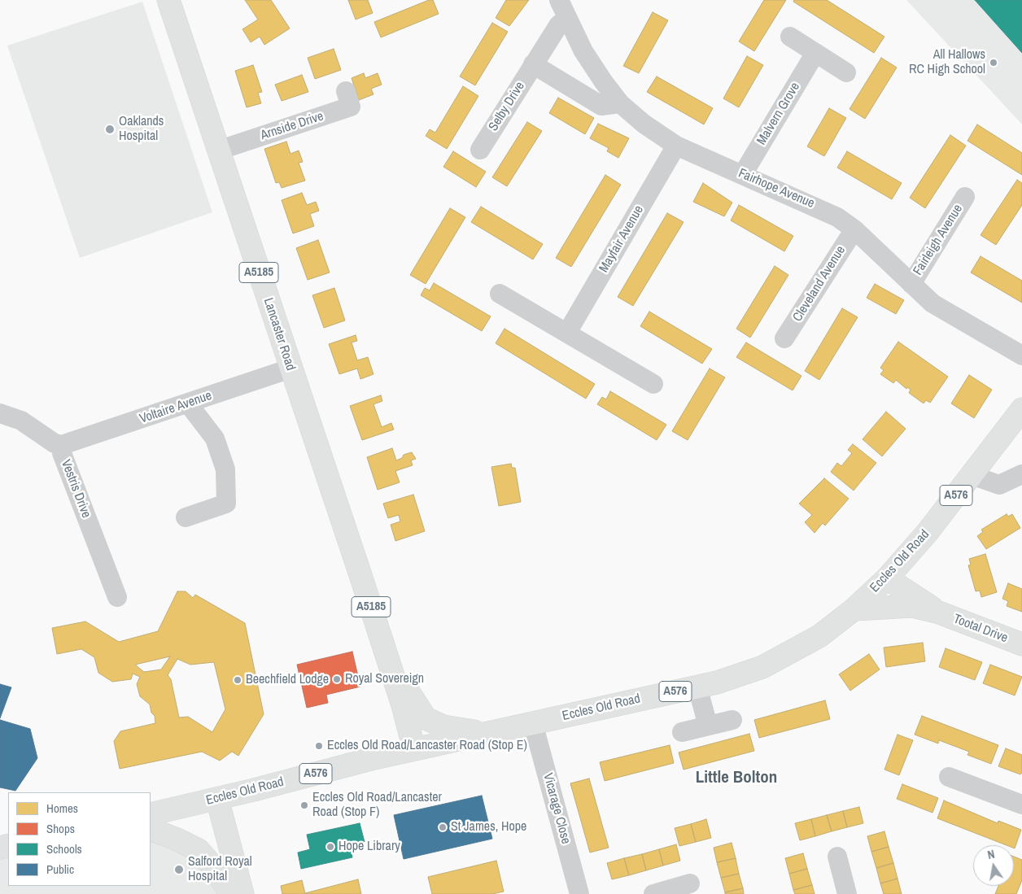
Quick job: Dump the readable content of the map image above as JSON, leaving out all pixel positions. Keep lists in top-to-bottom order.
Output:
{
  "streets": {
    "main road": [
      "A5185",
      "Lancaster Road",
      "A576",
      "Eccles Old Road",
      "Tootal Drive"
    ],
    "street": [
      "Selby Drive",
      "Malvern Grove",
      "Arnside Drive",
      "Fairhope Avenue",
      "Mayfair Avenue",
      "Fairleigh Avenue",
      "Cleveland Avenue",
      "Voltaire Avenue",
      "Vestris Drive",
      "Vicarage Close"
    ]
  },
  "crossings": [
    ["Selby Drive", "Fairhope Avenue"],
    ["Malvern Grove", "Fairhope Avenue"],
    ["Arnside Drive", "Lancaster Road"],
    ["Fairhope Avenue", "Mayfair Avenue"],
    ["Fairhope Avenue", "Fairleigh Avenue"],
    ["Fairhope Avenue", "Cleveland Avenue"],
    ["Lancaster Road", "Voltaire Avenue"],
    ["Lancaster Road", "Eccles Old Road"],
    ["Voltaire Avenue", "Vestris Drive"],
    ["Eccles Old Road", "Tootal Drive"],
    ["Eccles Old Road", "Vicarage Close"]
  ],
  "districts": ["Little Bolton"],
  "places": [
    "All Hallows RC High School",
    "Oaklands Hospital",
    "Royal Sovereign",
    "Beechfield Lodge",
    "Eccles Old Road/Lancaster Road (Stop E)",
    "Eccles Old Road/Lancaster Road (Stop F)",
    "St James, Hope",
    "Hope Library",
    "Salford Royal Hospital"
  ],
  "legend": [
    "Homes",
    "Shops",
    "Schools",
    "Public"
  ],
  "north": "top"
}
